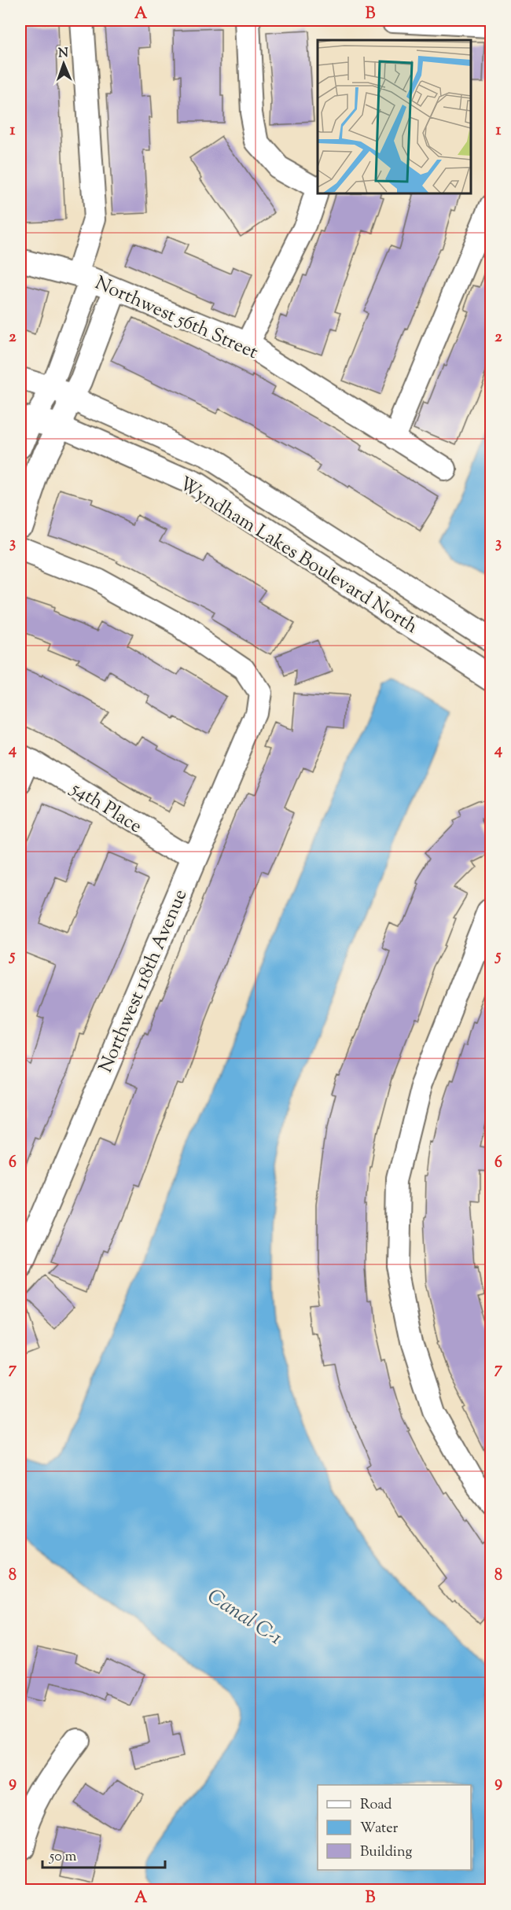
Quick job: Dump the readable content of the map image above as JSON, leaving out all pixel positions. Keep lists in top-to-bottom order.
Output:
{
  "streets": {
    "street": [
      "Northwest 56th Street",
      "Wyndham Lakes Boulevard North",
      "54th Place",
      "Northwest 118th Avenue"
    ]
  },
  "crossings": [
    ["54th Place", "Northwest 118th Avenue"]
  ],
  "water": ["Canal C-1"],
  "legend": ["Road", "Water", "Building"],
  "scale_bar": "50 m",
  "north": "top",
  "grid": {
    "columns": ["A", "B"],
    "rows": [
      "1",
      "2",
      "3",
      "4",
      "5",
      "6",
      "7",
      "8",
      "9"
    ]
  }
}
